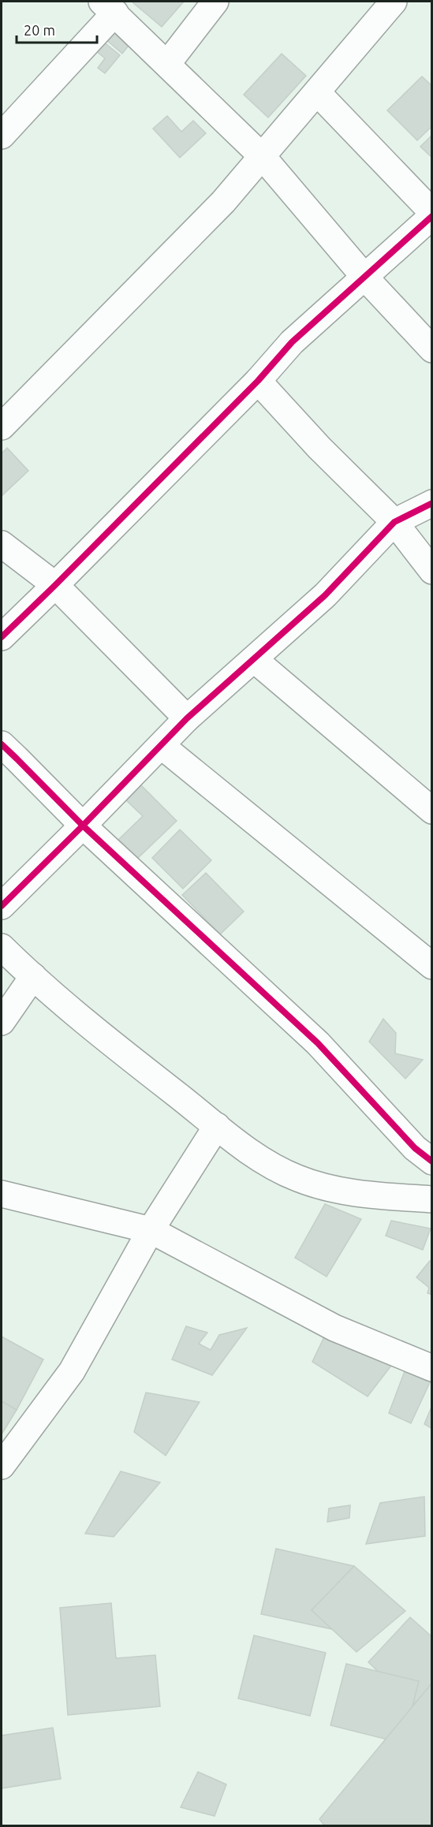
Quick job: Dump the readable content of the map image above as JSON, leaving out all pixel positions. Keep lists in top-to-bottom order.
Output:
{
  "scale_bar": "20 m"
}
